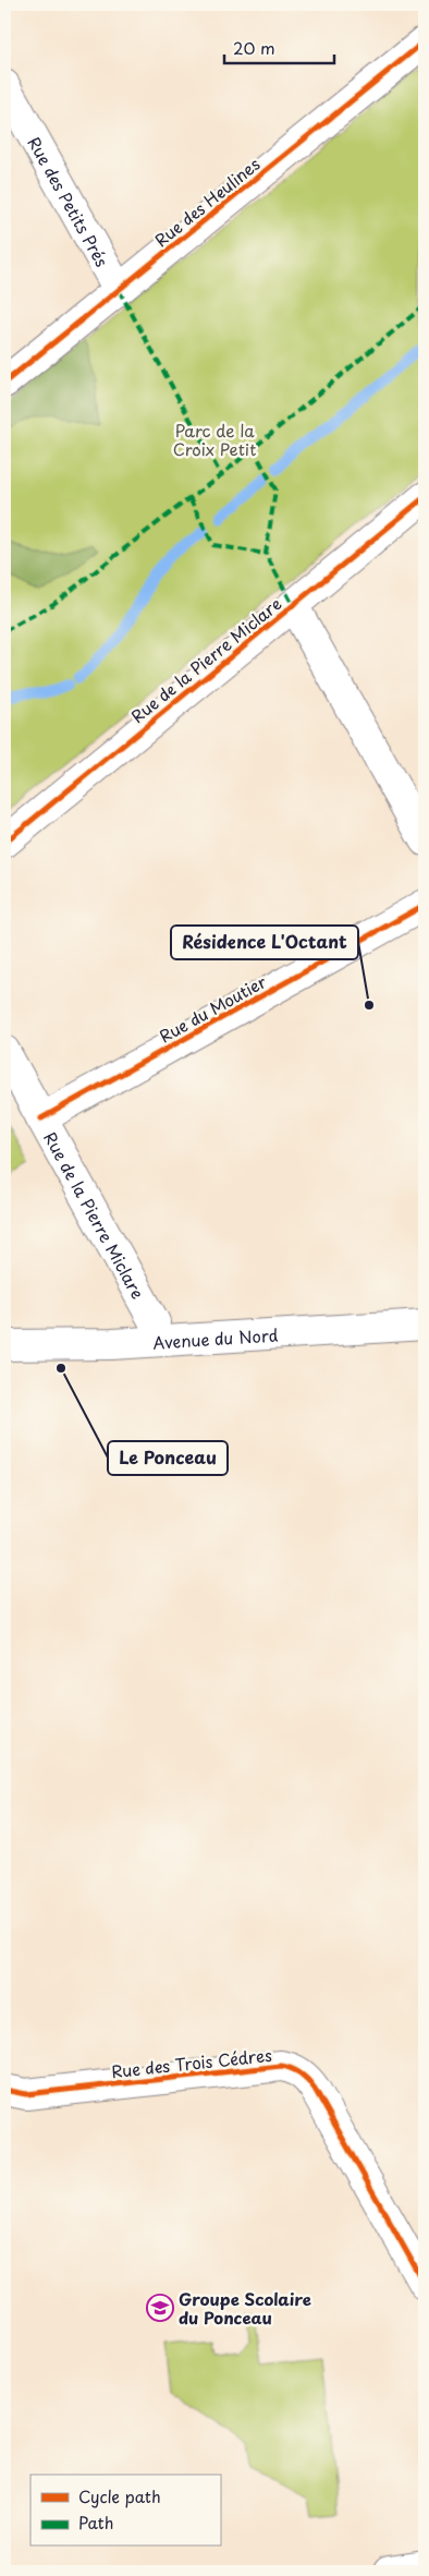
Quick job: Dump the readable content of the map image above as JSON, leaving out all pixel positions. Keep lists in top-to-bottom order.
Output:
{
  "streets": {
    "street": [
      "Rue des Petits Prés",
      "Rue des Heulines",
      "Rue de la Pierre Miclare",
      "Rue du Moutier",
      "Avenue du Nord",
      "Rue des Trois Cédres"
    ]
  },
  "crossings": [
    ["Rue des Petits Prés", "Rue des Heulines"],
    ["Rue de la Pierre Miclare", "Rue du Moutier"],
    ["Rue de la Pierre Miclare", "Avenue du Nord"]
  ],
  "parks": ["Parc de la Croix Petit"],
  "places": {
    "other": ["Résidence L'Octant", "Le Ponceau"],
    "school or university": ["Groupe Scolaire du Ponceau"]
  },
  "legend": ["Cycle path", "Path"],
  "scale_bar": "20 m"
}
